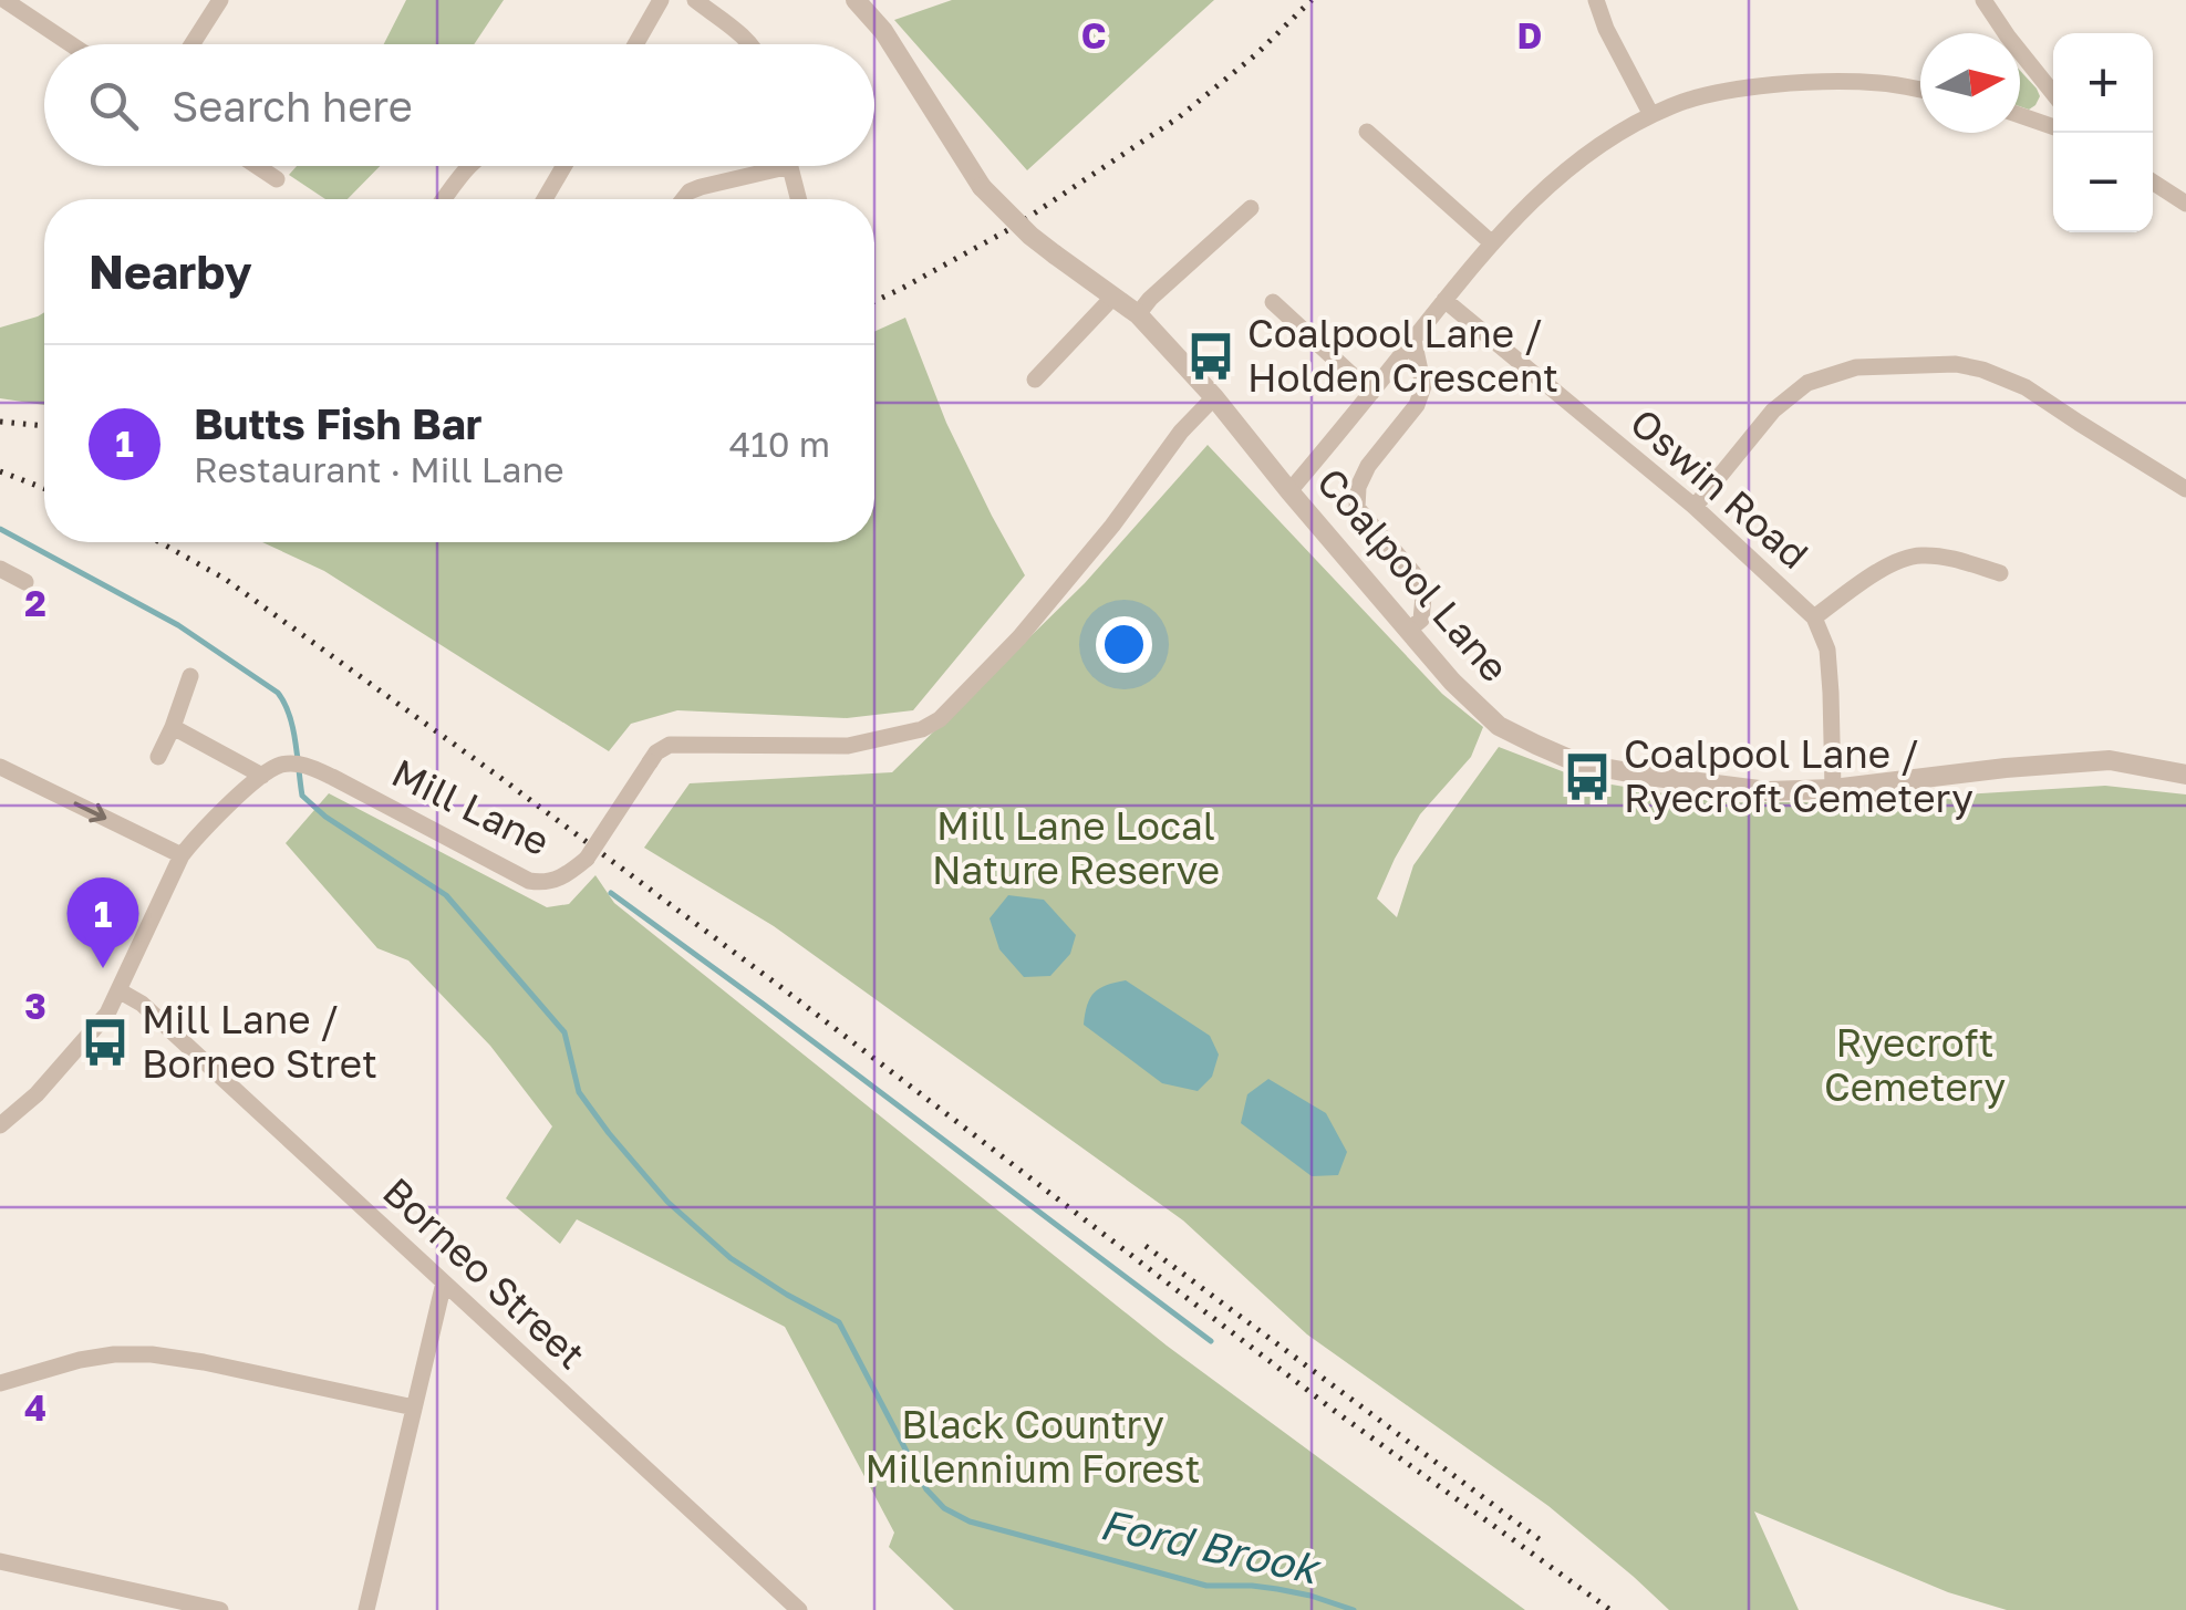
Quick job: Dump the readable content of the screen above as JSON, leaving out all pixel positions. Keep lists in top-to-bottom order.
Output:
{
  "streets": {
    "street": [
      "Oswin Road",
      "Coalpool Lane",
      "Mill Lane",
      "Borneo Street"
    ]
  },
  "crossings": [
    ["Oswin Road", "Coalpool Lane"],
    ["Coalpool Lane", "Mill Lane"],
    ["Mill Lane", "Borneo Street"]
  ],
  "water": ["Ford Brook"],
  "parks": ["Mill Lane Local Nature Reserve", "Ryecroft Cemetery", "Black Country Millennium Forest"],
  "places": {
    "bus stop": ["Coalpool Lane / Holden Crescent", "Coalpool Lane / Ryecroft Cemetery", "Mill Lane / Borneo Stret"]
  },
  "north": "right",
  "page": {
    "map_buttons": ["+", "−"],
    "search": "Search here",
    "heading": "Nearby",
    "list": [
      {
        "mark": "1",
        "name": "Butts Fish Bar",
        "note": "Restaurant · Mill Lane",
        "value": "410 m"
      }
    ],
    "pins": "1"
  },
  "grid": {
    "columns": ["C", "D"],
    "rows": ["2", "3", "4"]
  }
}
